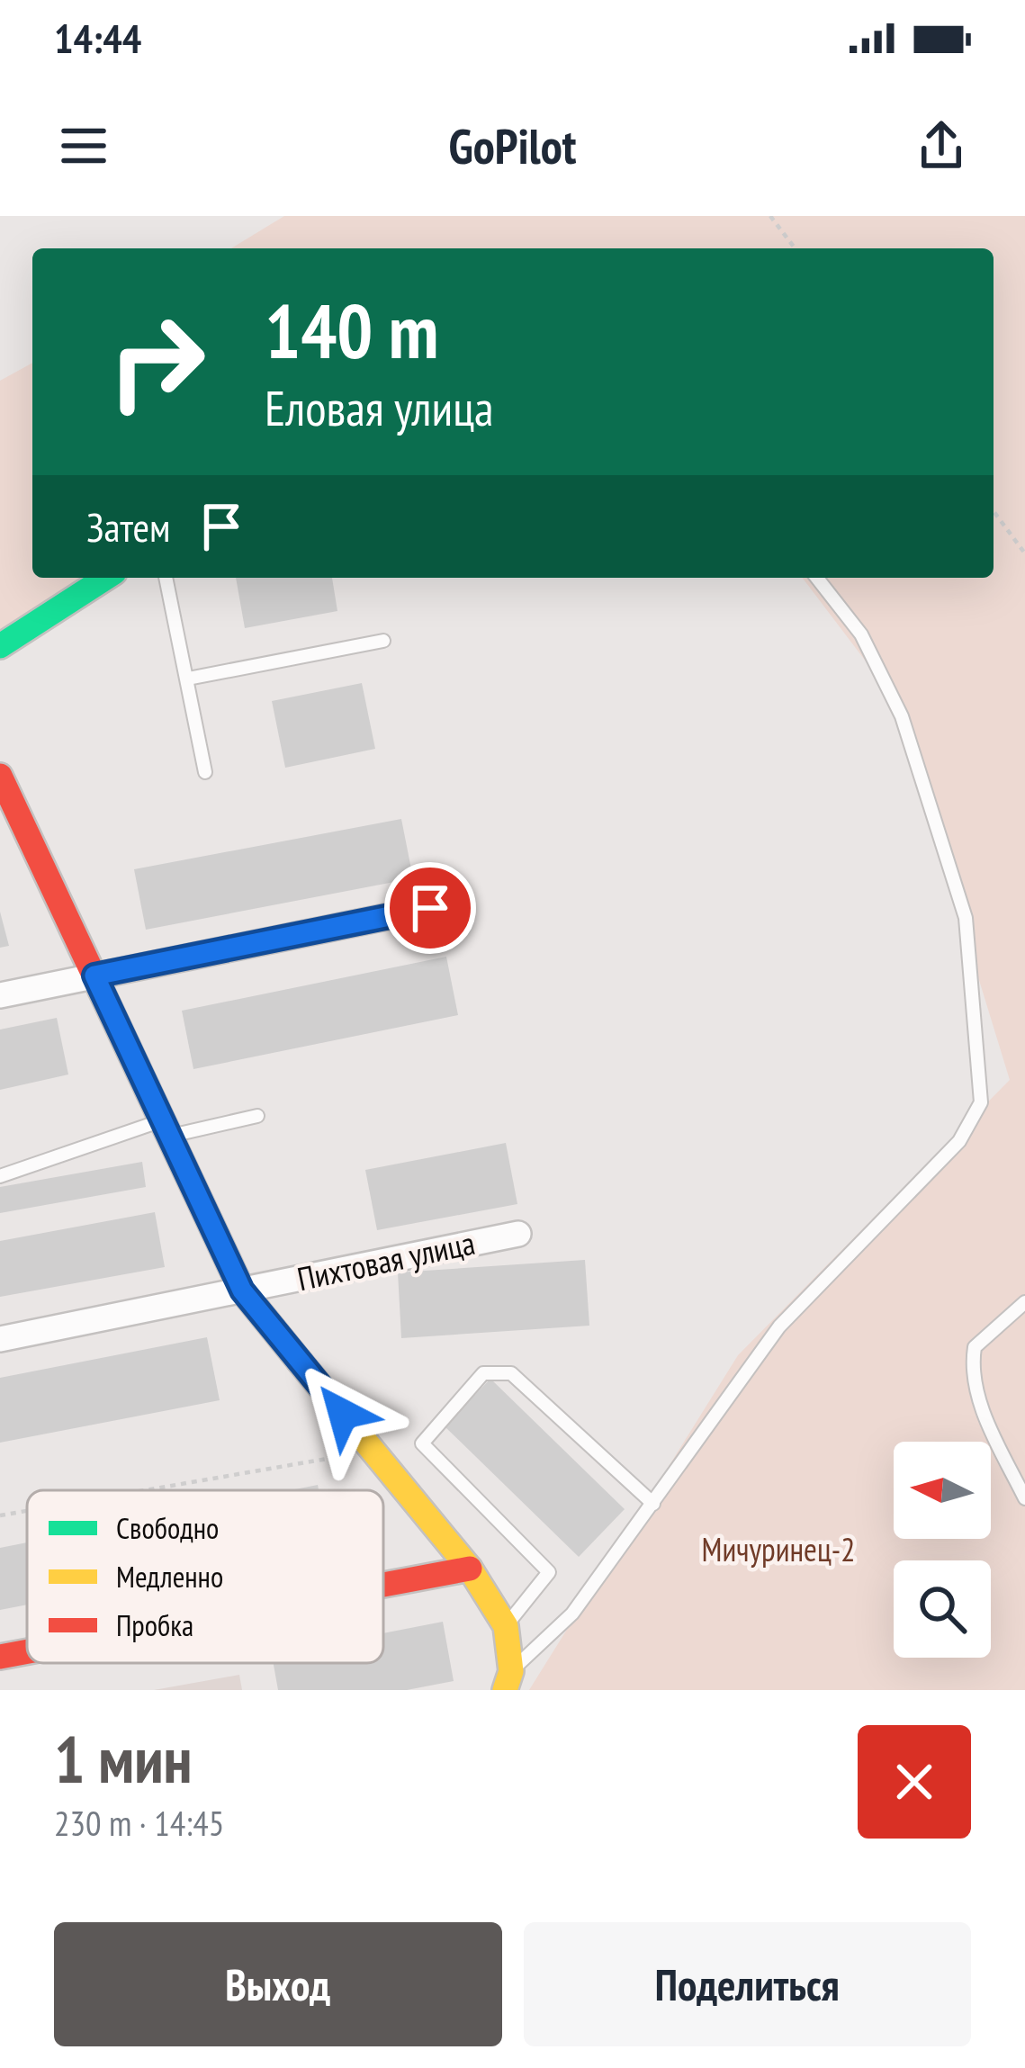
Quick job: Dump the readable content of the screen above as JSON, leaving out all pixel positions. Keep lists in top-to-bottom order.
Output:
{
  "streets": {
    "street": ["Пихтовая улица"]
  },
  "parks": ["Мичуринец-2"],
  "legend": ["Свободно", "Медленно", "Пробка"],
  "north": "left",
  "page": {
    "status": "14:44",
    "header": "GoPilot",
    "turn": ["140 m", "Еловая улица"],
    "then": "Затем",
    "heading": ["1 мин", "230 m · 14:45"],
    "buttons": ["Выход", "Поделиться"]
  }
}
